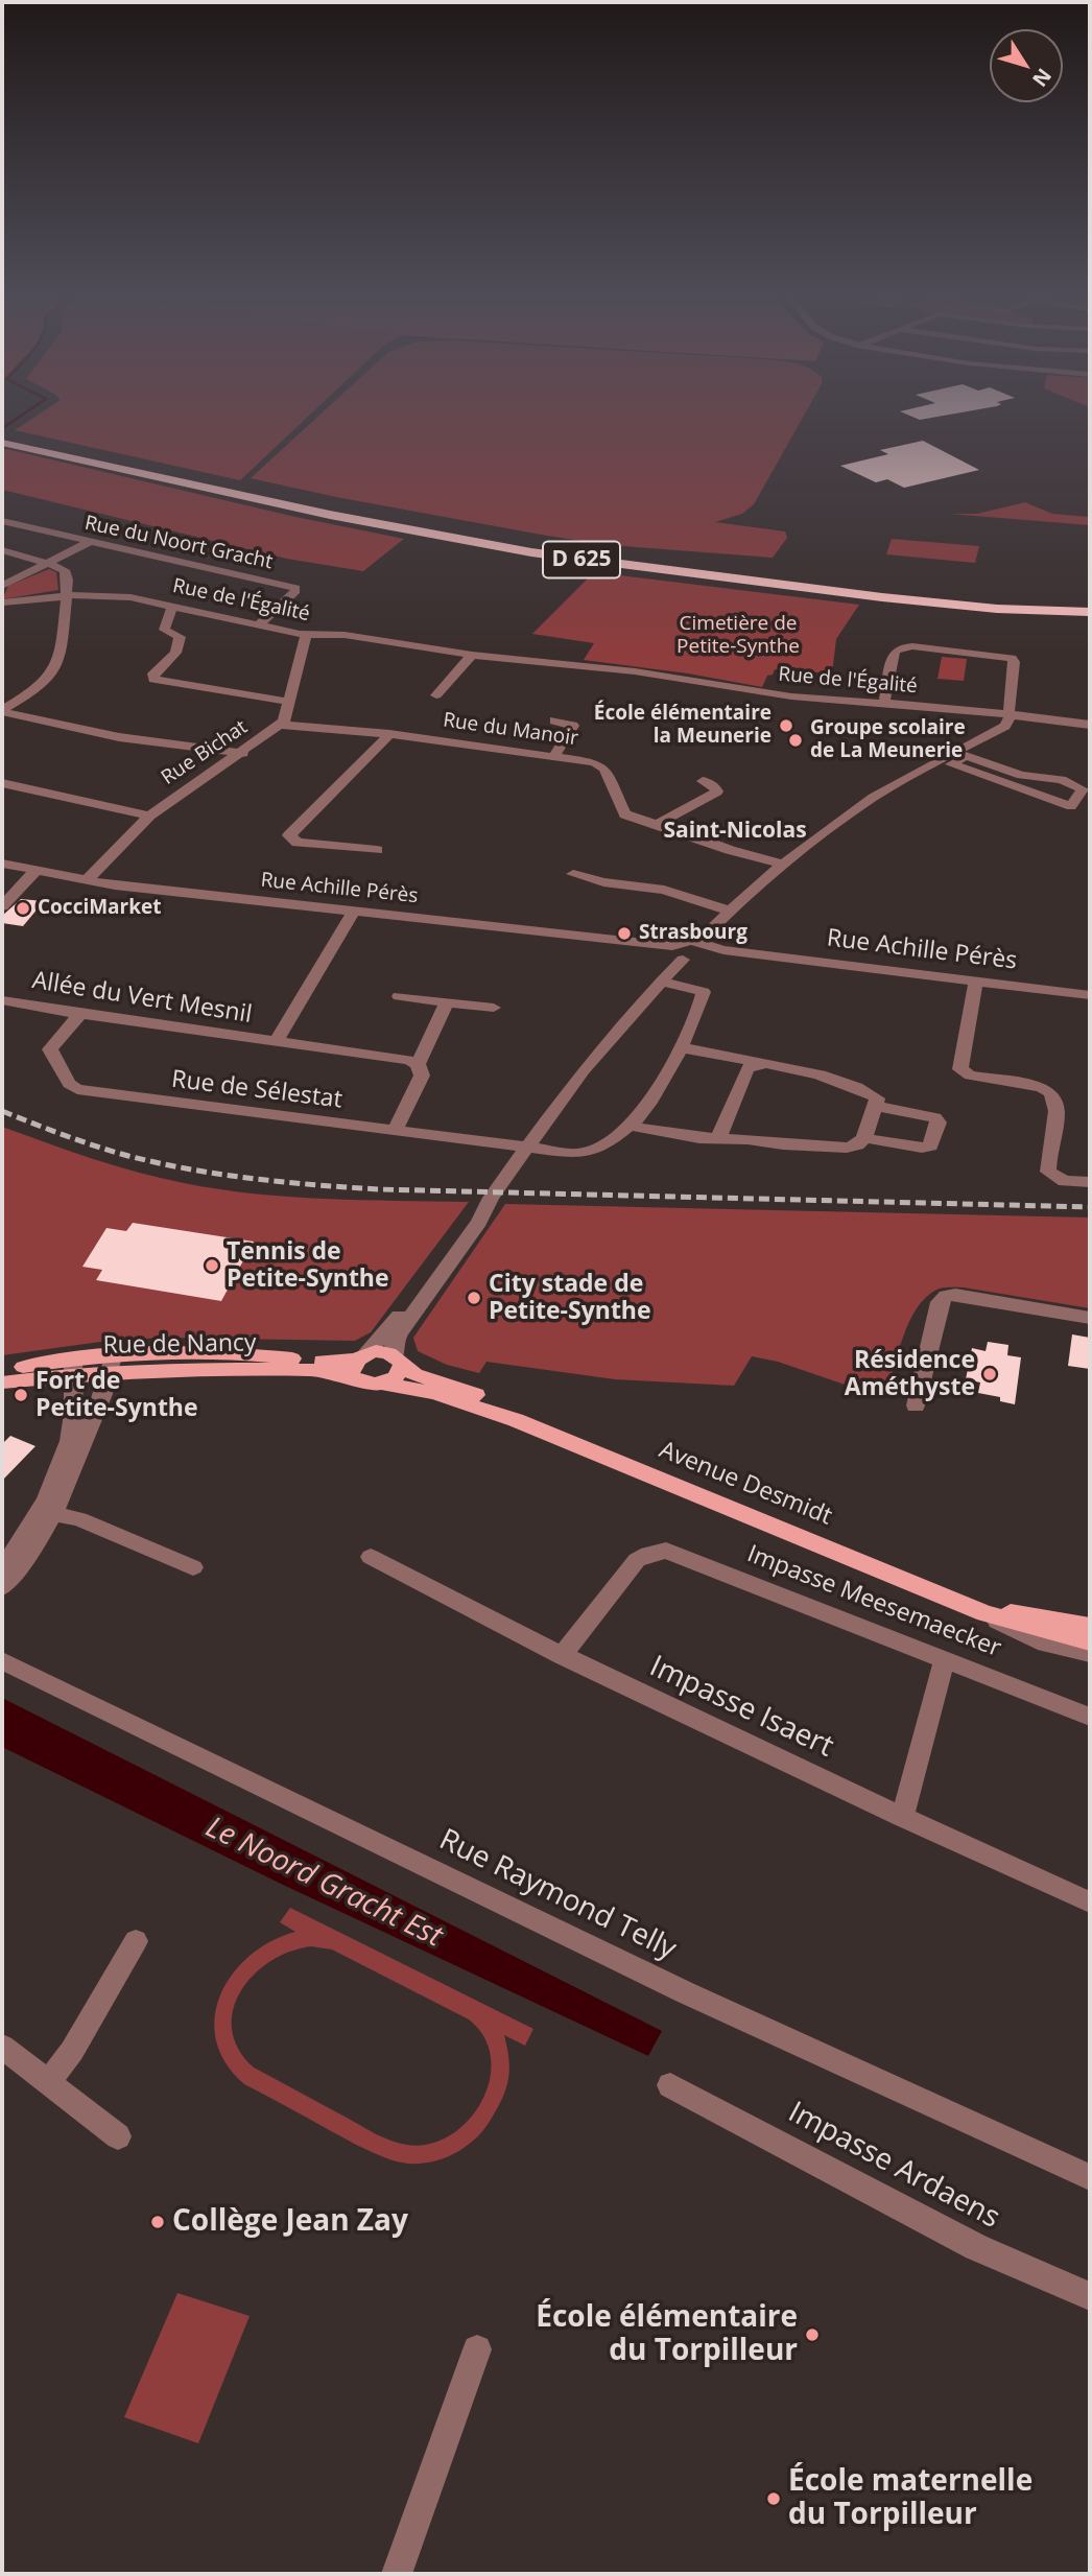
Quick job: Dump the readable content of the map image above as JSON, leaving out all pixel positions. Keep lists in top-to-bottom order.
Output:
{
  "streets": {
    "highway": ["D 625"],
    "main road": ["Rue de Nancy", "Avenue Desmidt"],
    "street": [
      "Rue du Noort Gracht",
      "Rue de l'Égalité",
      "Rue du Manoir",
      "Rue Bichat",
      "Rue Achille Pérès",
      "Allée du Vert Mesnil",
      "Rue de Sélestat",
      "Impasse Meesemaecker",
      "Impasse Isaert",
      "Rue Raymond Telly",
      "Impasse Ardaens"
    ]
  },
  "crossings": [
    ["Rue du Noort Gracht", "Rue de l'Égalité"],
    ["Rue de l'Égalité", "Rue Bichat"],
    ["Rue du Manoir", "Rue Bichat"],
    ["Rue Bichat", "Rue Achille Pérès"],
    ["Allée du Vert Mesnil", "Rue de Sélestat"],
    ["Rue de Nancy", "Avenue Desmidt"],
    ["Impasse Meesemaecker", "Impasse Isaert"]
  ],
  "districts": ["Saint-Nicolas"],
  "water": ["Le Noord Gracht Est"],
  "parks": ["Cimetière de Petite-Synthe"],
  "places": [
    "École élémentaire la Meunerie",
    "Groupe scolaire de La Meunerie",
    "CocciMarket",
    "Strasbourg",
    "Tennis de Petite-Synthe",
    "City stade de Petite-Synthe",
    "Résidence Améthyste",
    "Fort de Petite-Synthe",
    "Collège Jean Zay",
    "École élémentaire du Torpilleur",
    "École maternelle du Torpilleur"
  ],
  "north": "bottom right"
}
